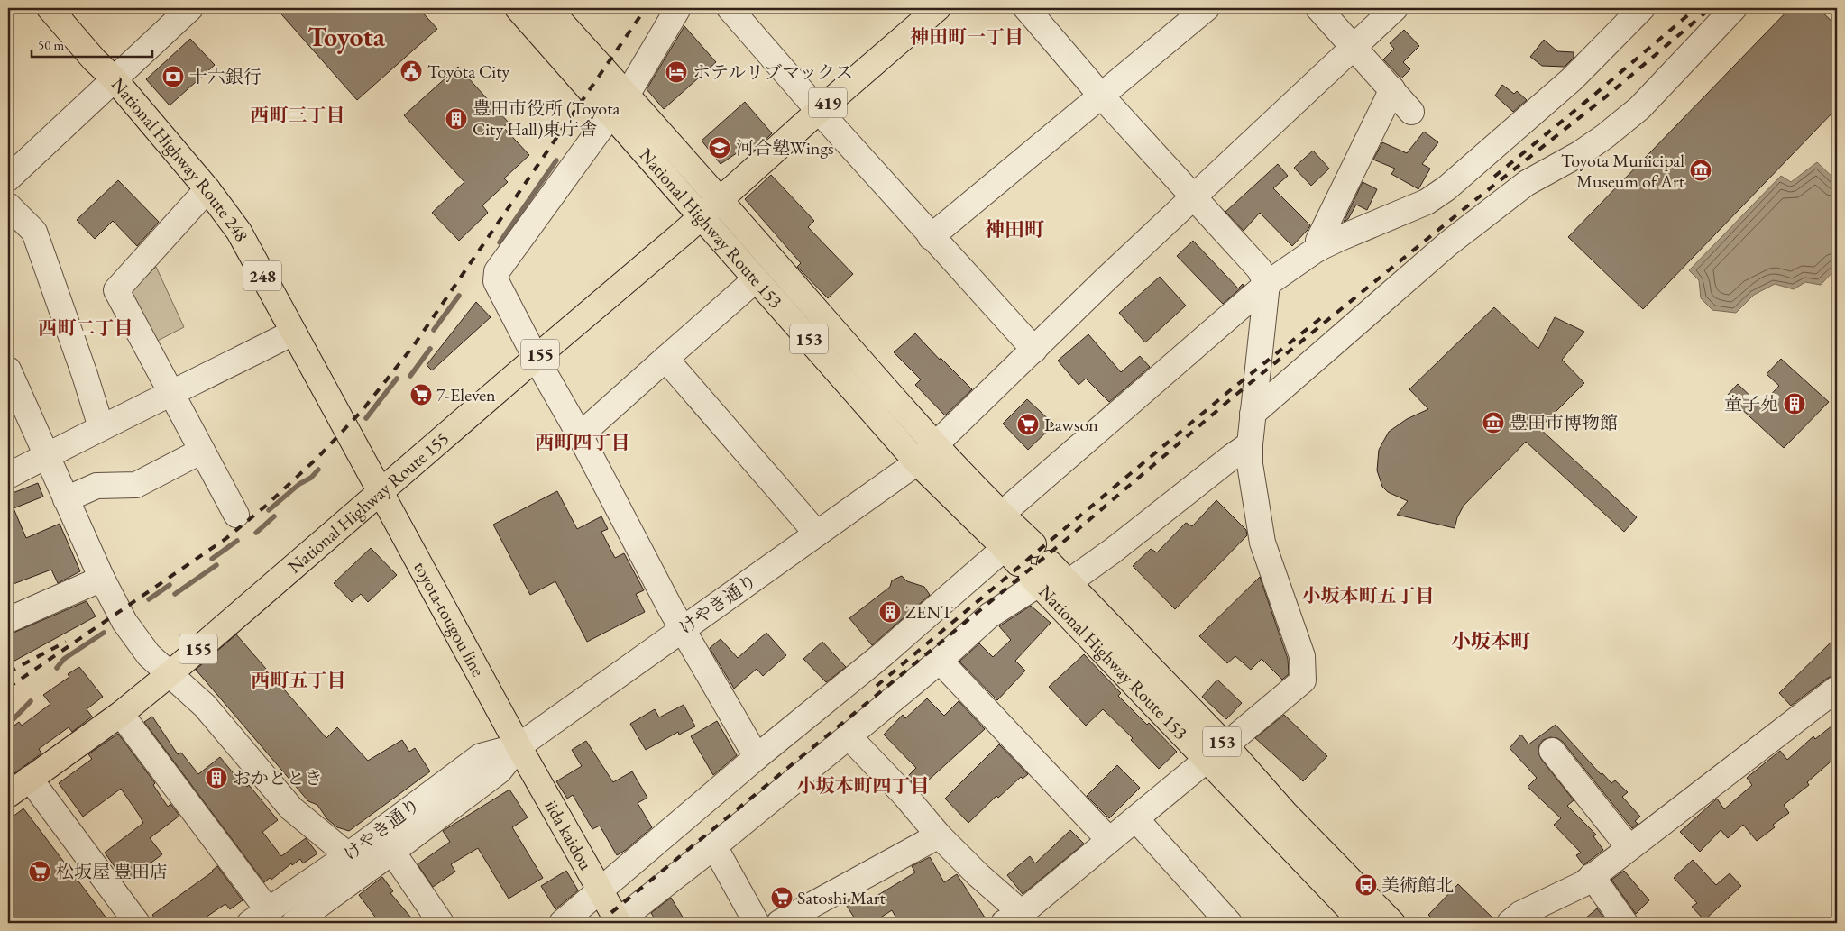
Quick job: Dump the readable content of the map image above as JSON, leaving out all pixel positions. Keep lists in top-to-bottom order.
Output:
{
  "streets": {
    "main road": [
      "419",
      "National Highway Route 248",
      "National Highway Route 153",
      "248",
      "153",
      "155",
      "National Highway Route 155",
      "toyota-tougou line",
      "iida kaidou"
    ],
    "street": ["けやき通り"]
  },
  "crossings": [
    ["419", "National Highway Route 153"],
    ["419", "National Highway Route 155"],
    ["National Highway Route 248", "National Highway Route 155"],
    ["National Highway Route 248", "toyota-tougou line"],
    ["National Highway Route 153", "National Highway Route 155"],
    ["National Highway Route 153", "けやき通り"],
    ["National Highway Route 155", "toyota-tougou line"],
    ["けやき通り", "toyota-tougou line"],
    ["けやき通り", "iida kaidou"],
    ["toyota-tougou line", "iida kaidou"]
  ],
  "districts": [
    "Toyota",
    "神田町一丁目",
    "西町三丁目",
    "神田町",
    "西町二丁目",
    "西町四丁目",
    "小坂本町五丁目",
    "小坂本町",
    "西町五丁目",
    "小坂本町四丁目"
  ],
  "places": {
    "public building": ["Toyota City"],
    "hotel": ["ホテルリブマックス"],
    "bank": ["十六銀行"],
    "building": [
      "豊田市役所 (Toyota City Hall)東庁舎",
      "童子苑",
      "ZENT",
      "おかととき"
    ],
    "school or university": ["河合塾Wings"],
    "museum": ["Toyota Municipal Museum of Art", "豊田市博物館"],
    "supermarket": [
      "7-Eleven",
      "Lawson",
      "松坂屋 豊田店",
      "Satoshi Mart"
    ],
    "bus stop": ["美術館北"]
  },
  "scale_bar": "50 m"
}
